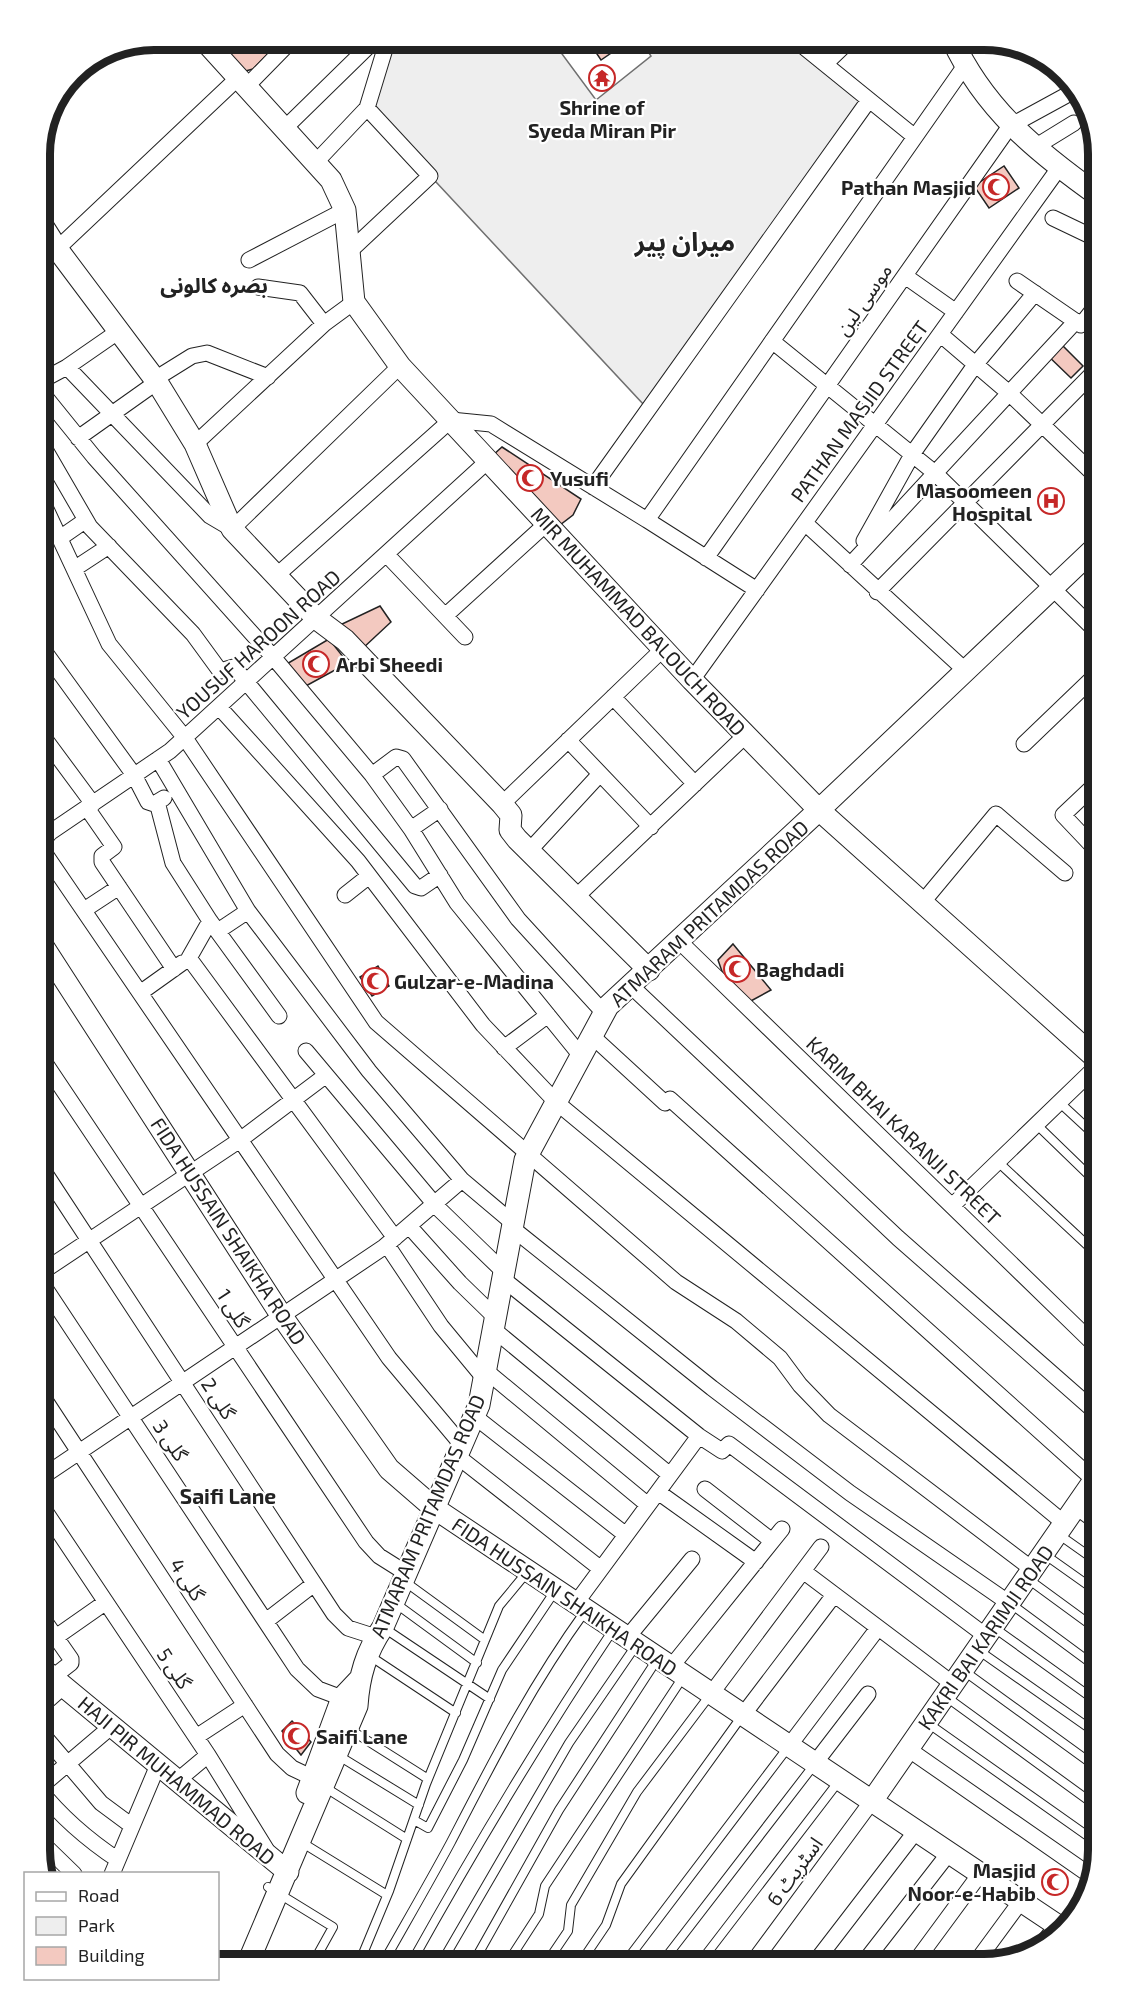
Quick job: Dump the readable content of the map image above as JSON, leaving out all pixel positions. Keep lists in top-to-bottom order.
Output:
{
  "streets": {
    "street": [
      "موسی لین",
      "PATHAN MASJID STREET",
      "MIR MUHAMMAD BALOUCH ROAD",
      "YOUSUF HAROON ROAD",
      "ATMARAM PRITAMDAS ROAD",
      "KARIM BHAI KARANJI STREET",
      "FIDA HUSSAIN SHAIKHA ROAD",
      "گلی 1",
      "گلی 2",
      "گلی 3",
      "گلی 4",
      "KAKRI BAI KARIMJI ROAD",
      "گلی 5",
      "HAJI PIR MUHAMMAD ROAD",
      "اسٹریٹ 6"
    ]
  },
  "crossings": [
    ["PATHAN MASJID STREET", "MIR MUHAMMAD BALOUCH ROAD"],
    ["MIR MUHAMMAD BALOUCH ROAD", "YOUSUF HAROON ROAD"],
    ["MIR MUHAMMAD BALOUCH ROAD", "ATMARAM PRITAMDAS ROAD"],
    ["ATMARAM PRITAMDAS ROAD", "KARIM BHAI KARANJI STREET"],
    ["ATMARAM PRITAMDAS ROAD", "FIDA HUSSAIN SHAIKHA ROAD"],
    ["ATMARAM PRITAMDAS ROAD", "گلی 1"],
    ["ATMARAM PRITAMDAS ROAD", "گلی 2"],
    ["ATMARAM PRITAMDAS ROAD", "گلی 3"],
    ["ATMARAM PRITAMDAS ROAD", "گلی 4"],
    ["ATMARAM PRITAMDAS ROAD", "گلی 5"],
    ["ATMARAM PRITAMDAS ROAD", "HAJI PIR MUHAMMAD ROAD"],
    ["FIDA HUSSAIN SHAIKHA ROAD", "KAKRI BAI KARIMJI ROAD"],
    ["FIDA HUSSAIN SHAIKHA ROAD", "اسٹریٹ 6"],
    ["KAKRI BAI KARIMJI ROAD", "اسٹریٹ 6"],
    ["گلی 5", "HAJI PIR MUHAMMAD ROAD"]
  ],
  "districts": ["میران پیر", "بصرہ کالونی", "Saifi Lane"],
  "places": {
    "temple": ["Shrine of Syeda Miran Pir"],
    "mosque": [
      "Pathan Masjid",
      "Yusufi",
      "Arbi Sheedi",
      "Baghdadi",
      "Gulzar-e-Madina",
      "Saifi Lane",
      "Masjid Noor-e-Habib"
    ],
    "hospital": ["Masoomeen Hospital"]
  },
  "legend": ["Road", "Park", "Building"]
}
